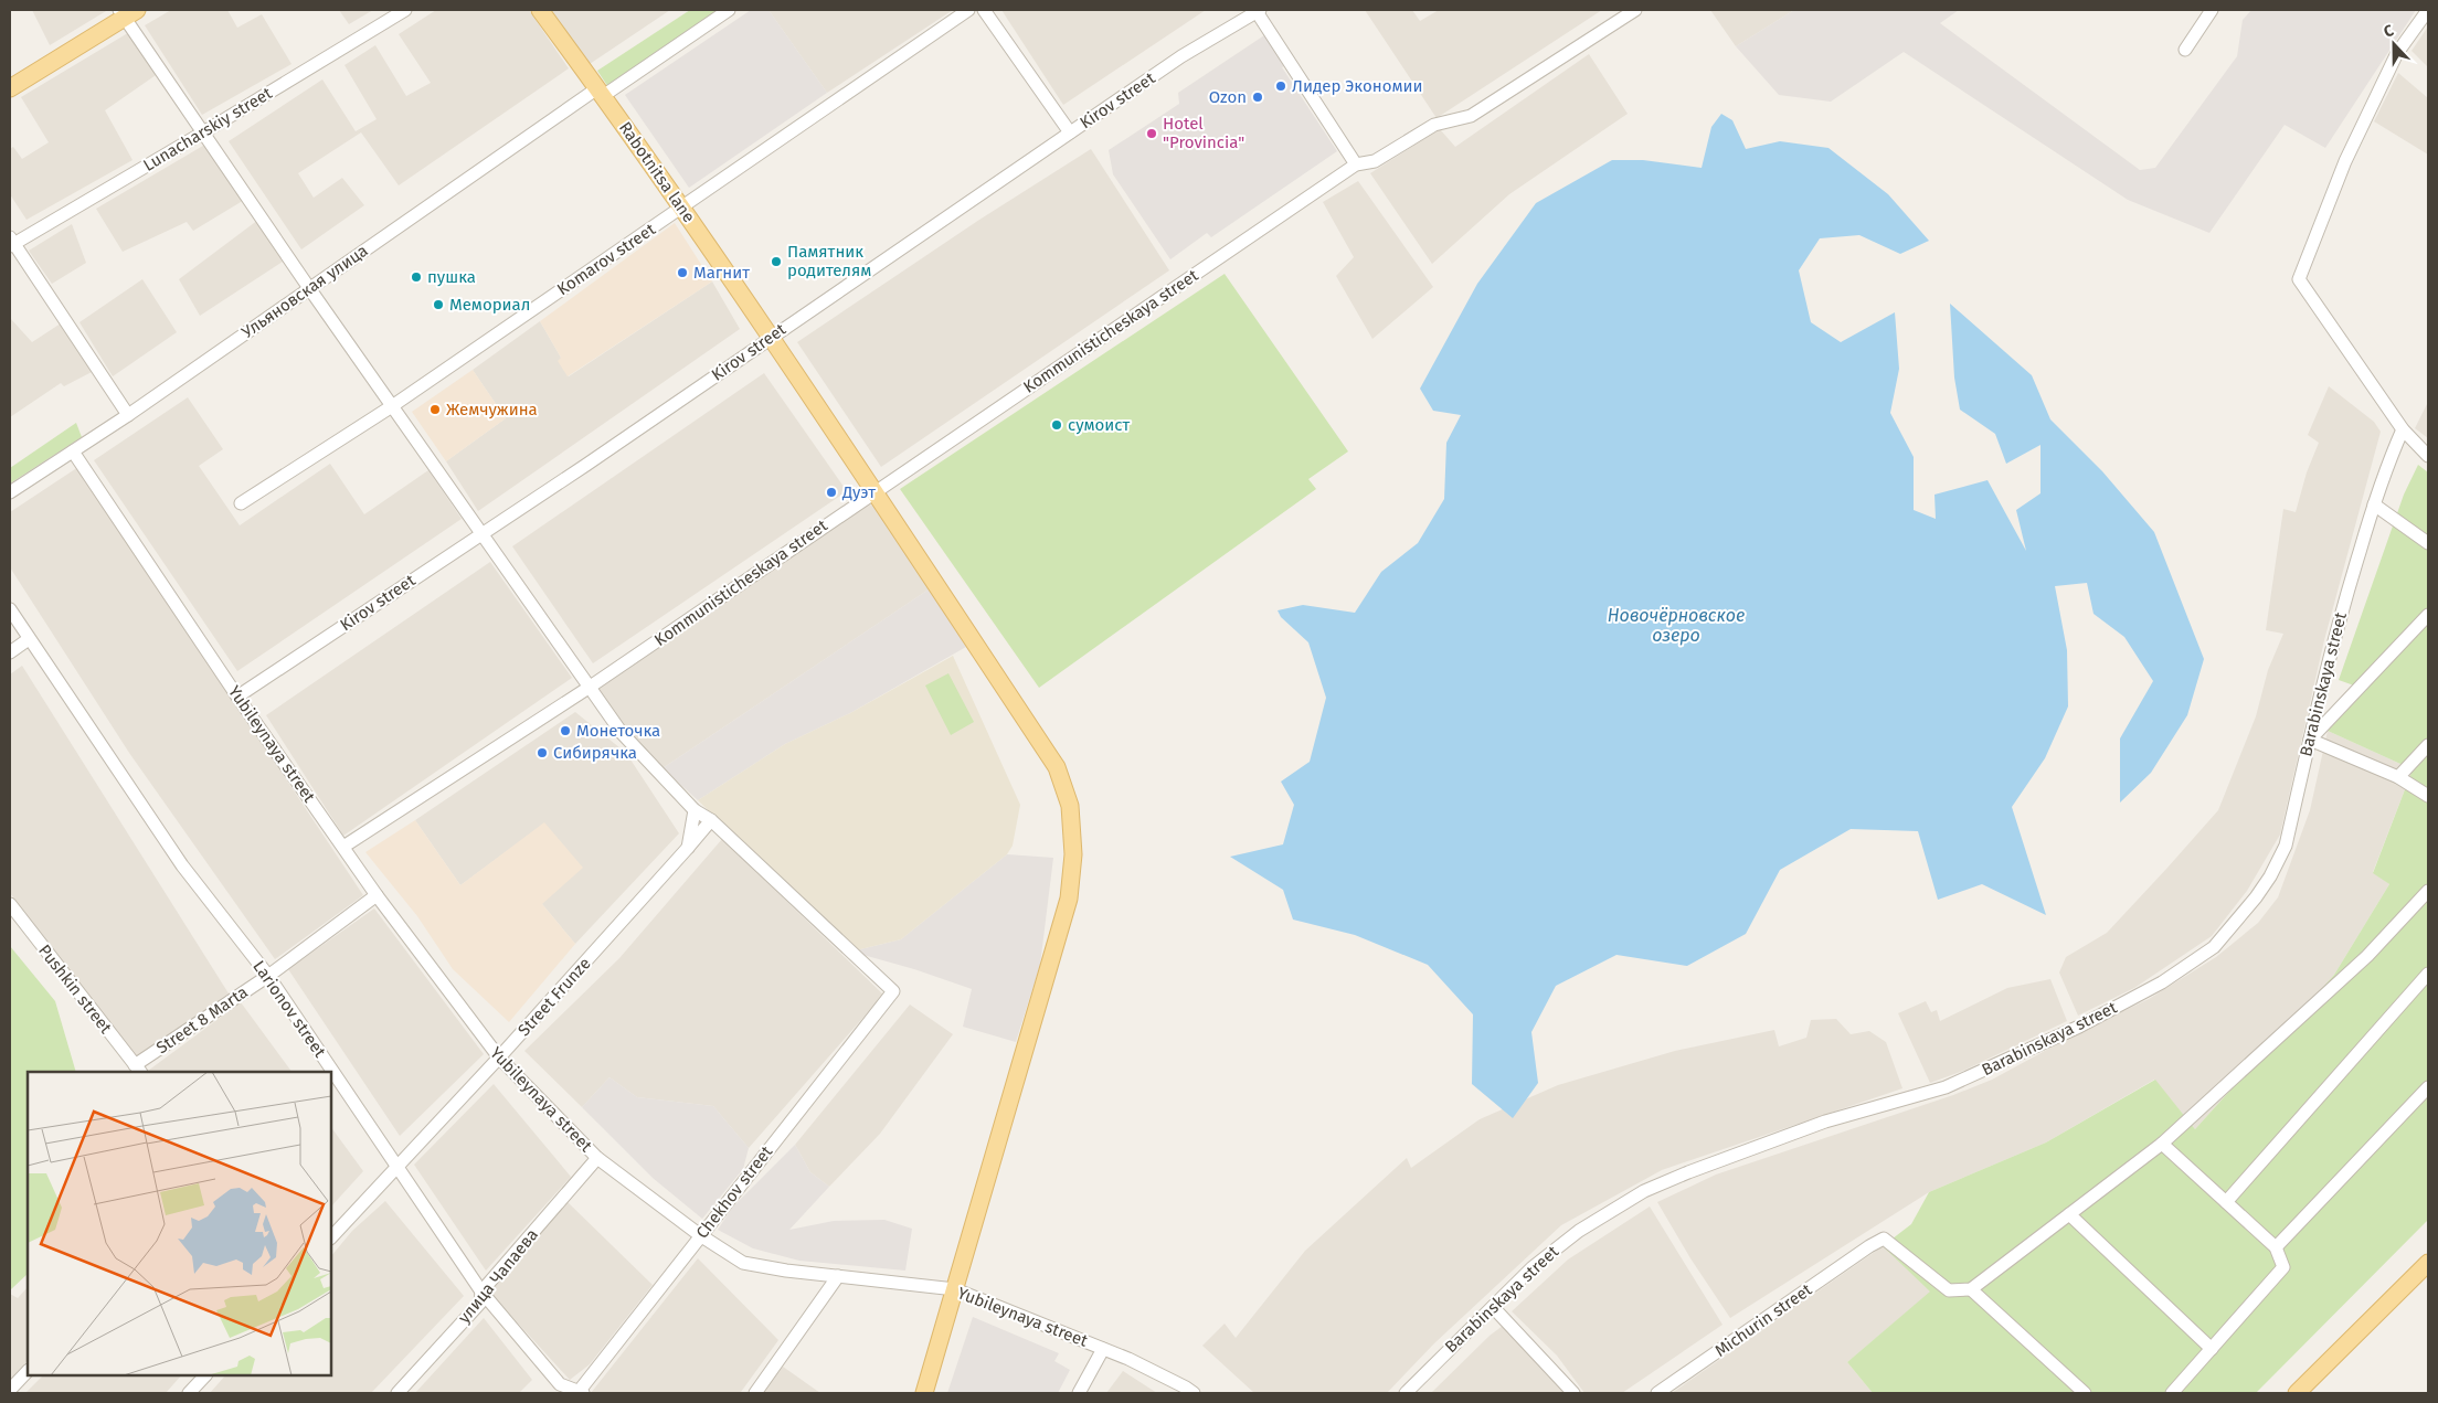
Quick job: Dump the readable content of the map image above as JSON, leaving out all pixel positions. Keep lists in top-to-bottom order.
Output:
{
  "streets": {
    "main road": ["Rabotnitsa lane"],
    "street": [
      "Kirov street",
      "Lunacharskiy street",
      "Komarov street",
      "Ульяновская улица",
      "Kommunisticheskaya street",
      "Barabinskaya street",
      "Yubileynaya street",
      "Pushkin street",
      "Street Frunze",
      "Larionov street",
      "Street 8 Marta",
      "Chekhov street",
      "улица Чапаева",
      "Michurin street"
    ]
  },
  "crossings": [
    ["Kirov street", "Rabotnitsa lane"],
    ["Kirov street", "Yubileynaya street"],
    ["Rabotnitsa lane", "Komarov street"],
    ["Rabotnitsa lane", "Ульяновская улица"],
    ["Rabotnitsa lane", "Kommunisticheskaya street"],
    ["Rabotnitsa lane", "Yubileynaya street"],
    ["Ульяновская улица", "Yubileynaya street"],
    ["Kommunisticheskaya street", "Yubileynaya street"],
    ["Yubileynaya street", "Street Frunze"],
    ["Yubileynaya street", "Street 8 Marta"],
    ["Yubileynaya street", "Chekhov street"],
    ["Yubileynaya street", "улица Чапаева"],
    ["Pushkin street", "Street 8 Marta"],
    ["Street Frunze", "Larionov street"],
    ["Street Frunze", "Chekhov street"],
    ["Larionov street", "Street 8 Marta"],
    ["Larionov street", "Chekhov street"],
    ["Larionov street", "улица Чапаева"]
  ],
  "water": ["Новочёрновское озеро"],
  "places": [
    "Лидер Экономии",
    "Ozon",
    "Hotel \"Provincia\"",
    "Памятник родителям",
    "Магнит",
    "пушка",
    "Мемориал",
    "Жемчужина",
    "сумоист",
    "Дуэт",
    "Монеточка",
    "Сибирячка"
  ],
  "north": "top"
}
